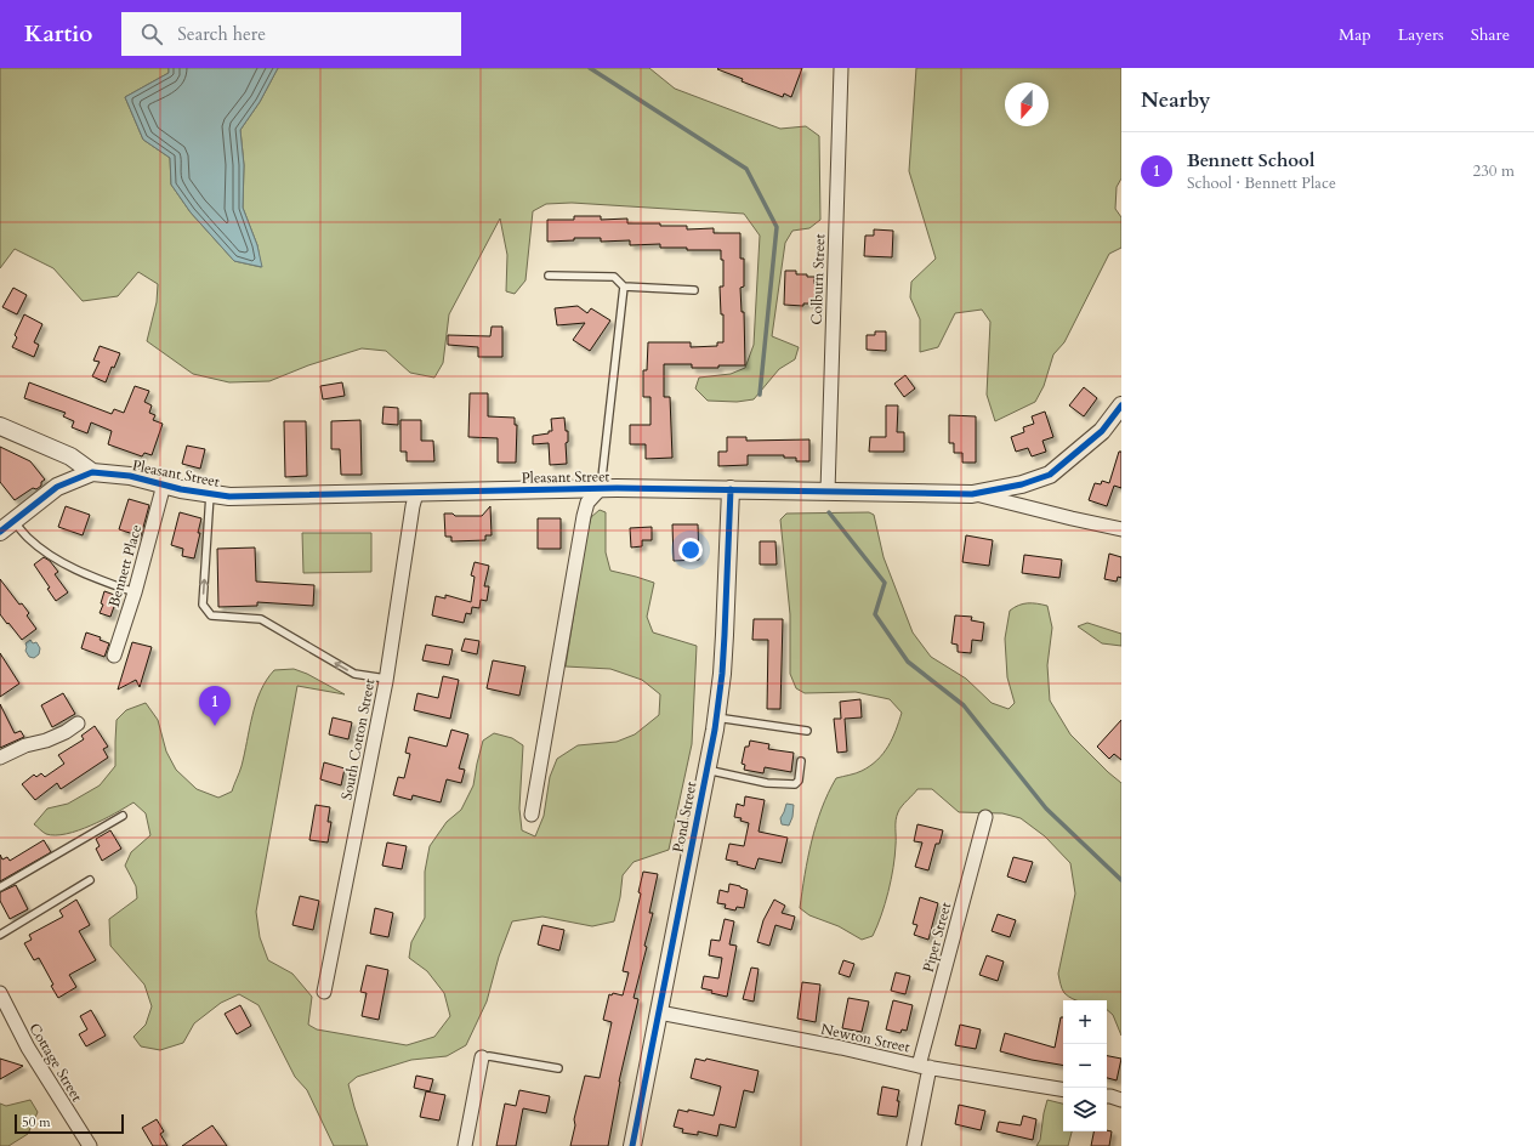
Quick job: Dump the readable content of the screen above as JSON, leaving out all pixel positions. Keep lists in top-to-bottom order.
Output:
{
  "streets": {
    "street": [
      "Colburn Street",
      "Pleasant Street",
      "Bennett Place",
      "South Cotton Street",
      "Pond Street",
      "Piper Street",
      "Newton Street",
      "Cottage Street"
    ]
  },
  "crossings": [
    ["Colburn Street", "Pleasant Street"],
    ["Pleasant Street", "Bennett Place"],
    ["Pleasant Street", "South Cotton Street"],
    ["Pleasant Street", "Pond Street"],
    ["Pond Street", "Newton Street"],
    ["Piper Street", "Newton Street"]
  ],
  "scale_bar": "50 m",
  "north": "bottom",
  "page": {
    "header": "Kartio",
    "search": "Search here",
    "nav": ["Map", "Layers", "Share"],
    "heading": "Nearby",
    "list": [
      {
        "mark": "1",
        "name": "Bennett School",
        "note": "School · Bennett Place",
        "value": "230 m"
      }
    ],
    "pins": "1",
    "map_buttons": ["+", "−"],
    "scale": "50 m"
  }
}
